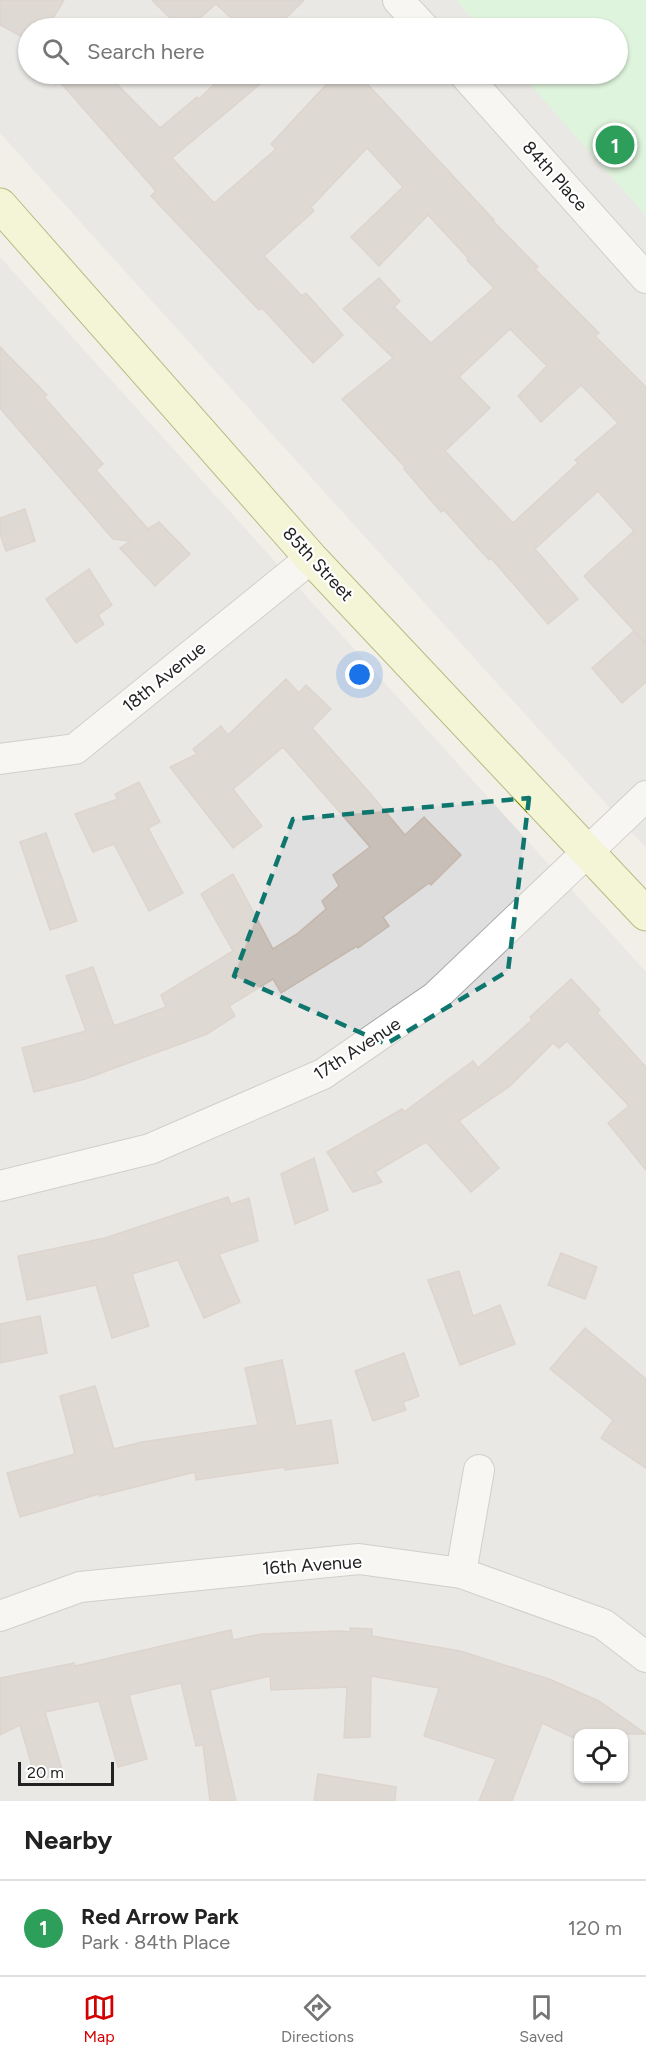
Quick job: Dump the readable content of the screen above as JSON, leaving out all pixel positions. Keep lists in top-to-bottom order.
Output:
{
  "streets": {
    "street": [
      "84th Place",
      "85th Street",
      "18th Avenue",
      "17th Avenue",
      "16th Avenue"
    ]
  },
  "crossings": [
    ["85th Street", "18th Avenue"],
    ["85th Street", "17th Avenue"]
  ],
  "scale_bar": "20 m",
  "page": {
    "search": "Search here",
    "pins": "1",
    "scale": "20 m",
    "heading": "Nearby",
    "list": [
      {
        "mark": "1",
        "name": "Red Arrow Park",
        "note": "Park · 84th Place",
        "value": "120 m"
      }
    ],
    "nav": ["Map", "Directions", "Saved"]
  }
}
